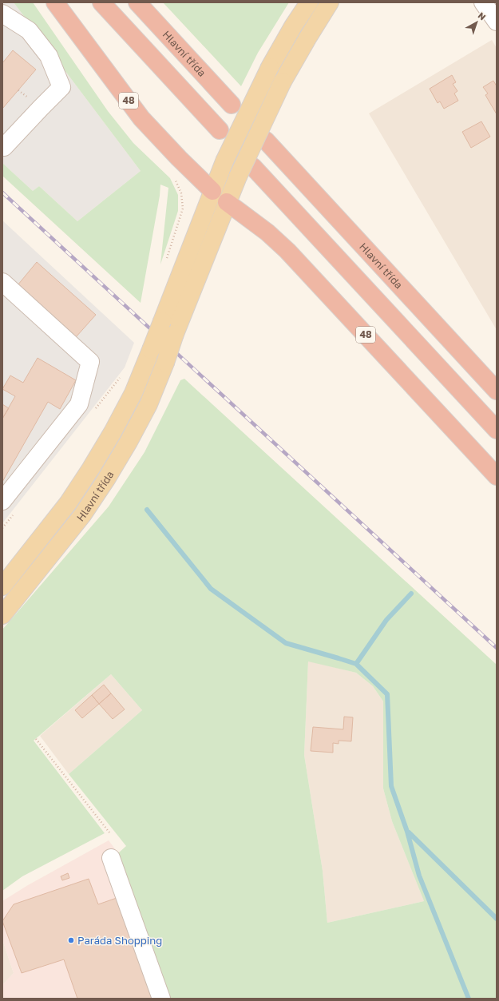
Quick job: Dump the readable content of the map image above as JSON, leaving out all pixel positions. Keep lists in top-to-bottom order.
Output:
{
  "streets": {
    "highway": ["Hlavní třída", "48"]
  },
  "crossings": [
    ["Hlavní třída", "48"]
  ],
  "places": ["Paráda Shopping"],
  "north": "top right"
}
